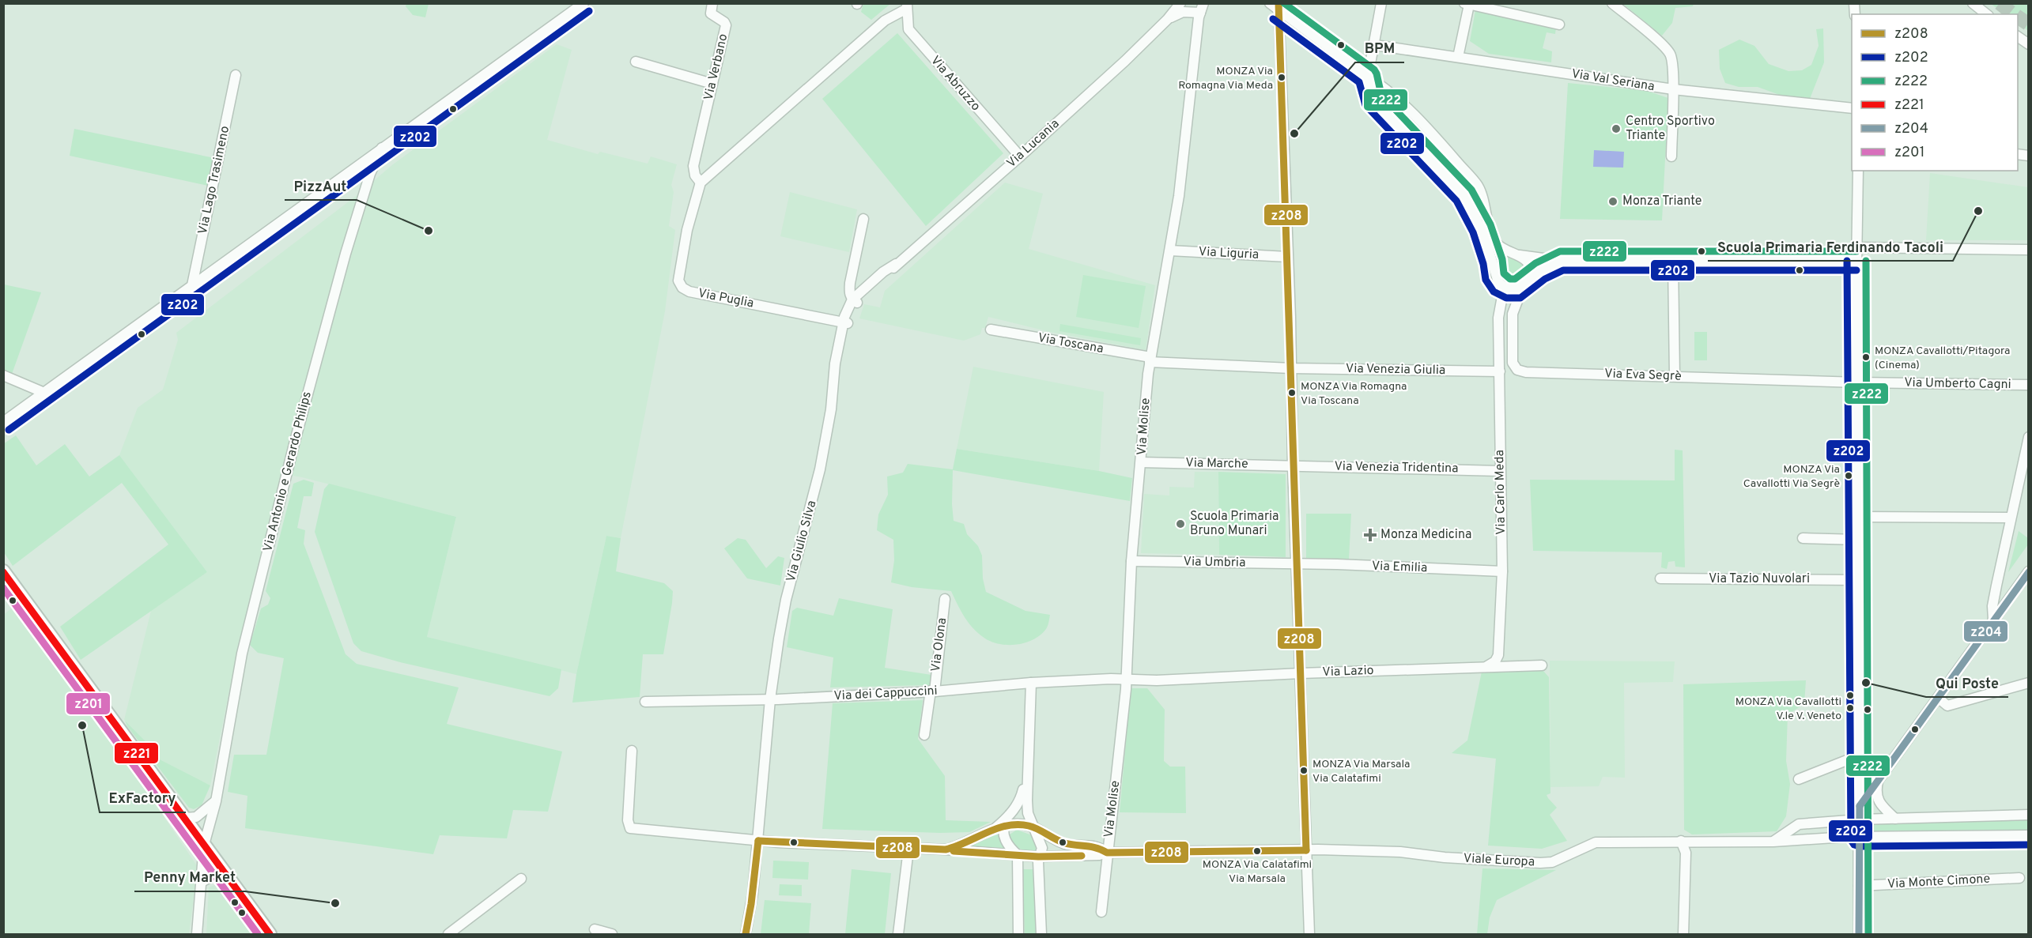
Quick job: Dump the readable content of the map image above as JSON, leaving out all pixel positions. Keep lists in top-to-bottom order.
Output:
{
  "streets": {
    "street": [
      "Via Verbano",
      "Via Val Seriana",
      "Via Abruzzo",
      "Via Lucania",
      "Via Lago Trasimeno",
      "Via Liguria",
      "Via Puglia",
      "Via Toscana",
      "Via Venezia Giulia",
      "Via Eva Segrè",
      "Via Umberto Cagni",
      "Via Molise",
      "Via Marche",
      "Via Venezia Tridentina",
      "Via Antonio e Gerardo Philips",
      "Via Carlo Meda",
      "Via Giulio Silva",
      "Via Umbria",
      "Via Emilia",
      "Via Tazio Nuvolari",
      "Via Olona",
      "Via Lazio",
      "Via dei Cappuccini",
      "Viale Europa",
      "Via Monte Cimone"
    ]
  },
  "crossings": [
    ["Via Verbano", "Via Puglia"],
    ["Via Val Seriana", "Via Carlo Meda"],
    ["Via Abruzzo", "Via Lucania"],
    ["Via Lucania", "Via Molise"],
    ["Via Lucania", "Via Giulio Silva"],
    ["Via Liguria", "Via Molise"],
    ["Via Puglia", "Via Giulio Silva"],
    ["Via Toscana", "Via Venezia Giulia"],
    ["Via Toscana", "Via Molise"],
    ["Via Venezia Giulia", "Via Carlo Meda"],
    ["Via Eva Segrè", "Via Umberto Cagni"],
    ["Via Eva Segrè", "Via Carlo Meda"],
    ["Via Molise", "Via Marche"],
    ["Via Molise", "Via Umbria"],
    ["Via Molise", "Via Lazio"],
    ["Via Molise", "Via dei Cappuccini"],
    ["Via Molise", "Viale Europa"],
    ["Via Marche", "Via Venezia Tridentina"],
    ["Via Venezia Tridentina", "Via Carlo Meda"],
    ["Via Carlo Meda", "Via Emilia"],
    ["Via Carlo Meda", "Via Lazio"],
    ["Via Giulio Silva", "Via dei Cappuccini"],
    ["Via Umbria", "Via Emilia"],
    ["Via Olona", "Via dei Cappuccini"],
    ["Via Lazio", "Via dei Cappuccini"]
  ],
  "places": {
    "other": [
      "MONZA Via Romagna Via Meda",
      "Centro Sportivo Triante",
      "BPM",
      "Monza Triante",
      "Scuola Primaria Ferdinando Tacoli",
      "PizzAut",
      "MONZA Cavallotti/Pitagora (Cinema)",
      "MONZA Via Romagna Via Toscana",
      "MONZA Via Cavallotti Via Segrè",
      "Scuola Primaria Bruno Munari",
      "Qui Poste",
      "MONZA Via Cavallotti V.le V. Veneto",
      "ExFactory",
      "MONZA Via Marsala Via Calatafimi",
      "MONZA Via Calatafimi Via Marsala",
      "Penny Market"
    ],
    "health": ["Monza Medicina"]
  },
  "lines": [
    "transit line z208",
    "transit line z222",
    "transit line z202",
    "transit line z221",
    "transit line z204",
    "transit line z201"
  ],
  "legend": [
    "z208",
    "z202",
    "z222",
    "z221",
    "z204",
    "z201"
  ]
}
